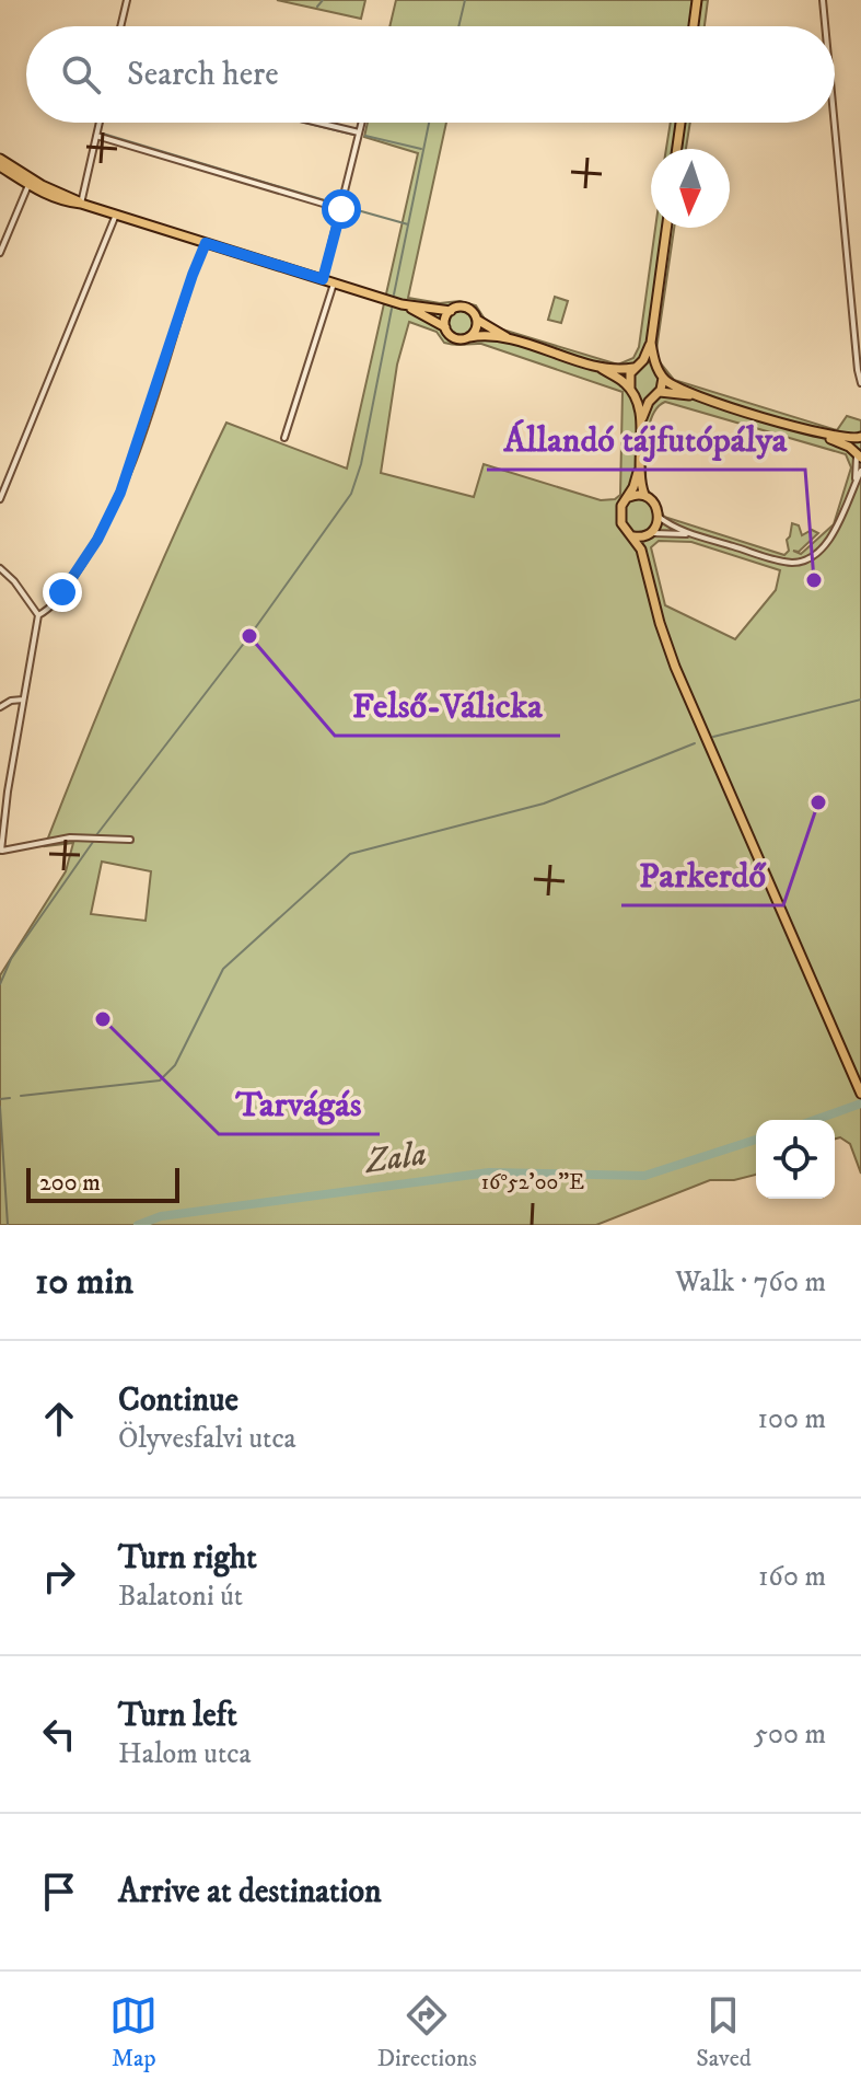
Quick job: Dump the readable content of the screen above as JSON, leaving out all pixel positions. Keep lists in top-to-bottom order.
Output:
{
  "water": ["Zala"],
  "places": [
    "Állandó tájfutópálya",
    "Felső-Válicka",
    "Parkerdő",
    "Tarvágás"
  ],
  "scale_bar": "200 m",
  "north": "bottom",
  "page": {
    "search": "Search here",
    "scale": "200 m",
    "heading": ["10 min", "Walk · 760 m"],
    "list": [
      ["Continue", "Ölyvesfalvi utca", "100 m"],
      ["Turn right", "Balatoni út", "160 m"],
      ["Turn left", "Halom utca", "500 m"],
      "Arrive at destination"
    ],
    "nav": ["Map", "Directions", "Saved"]
  },
  "coordinates": ["16°52'00\"E"]
}
